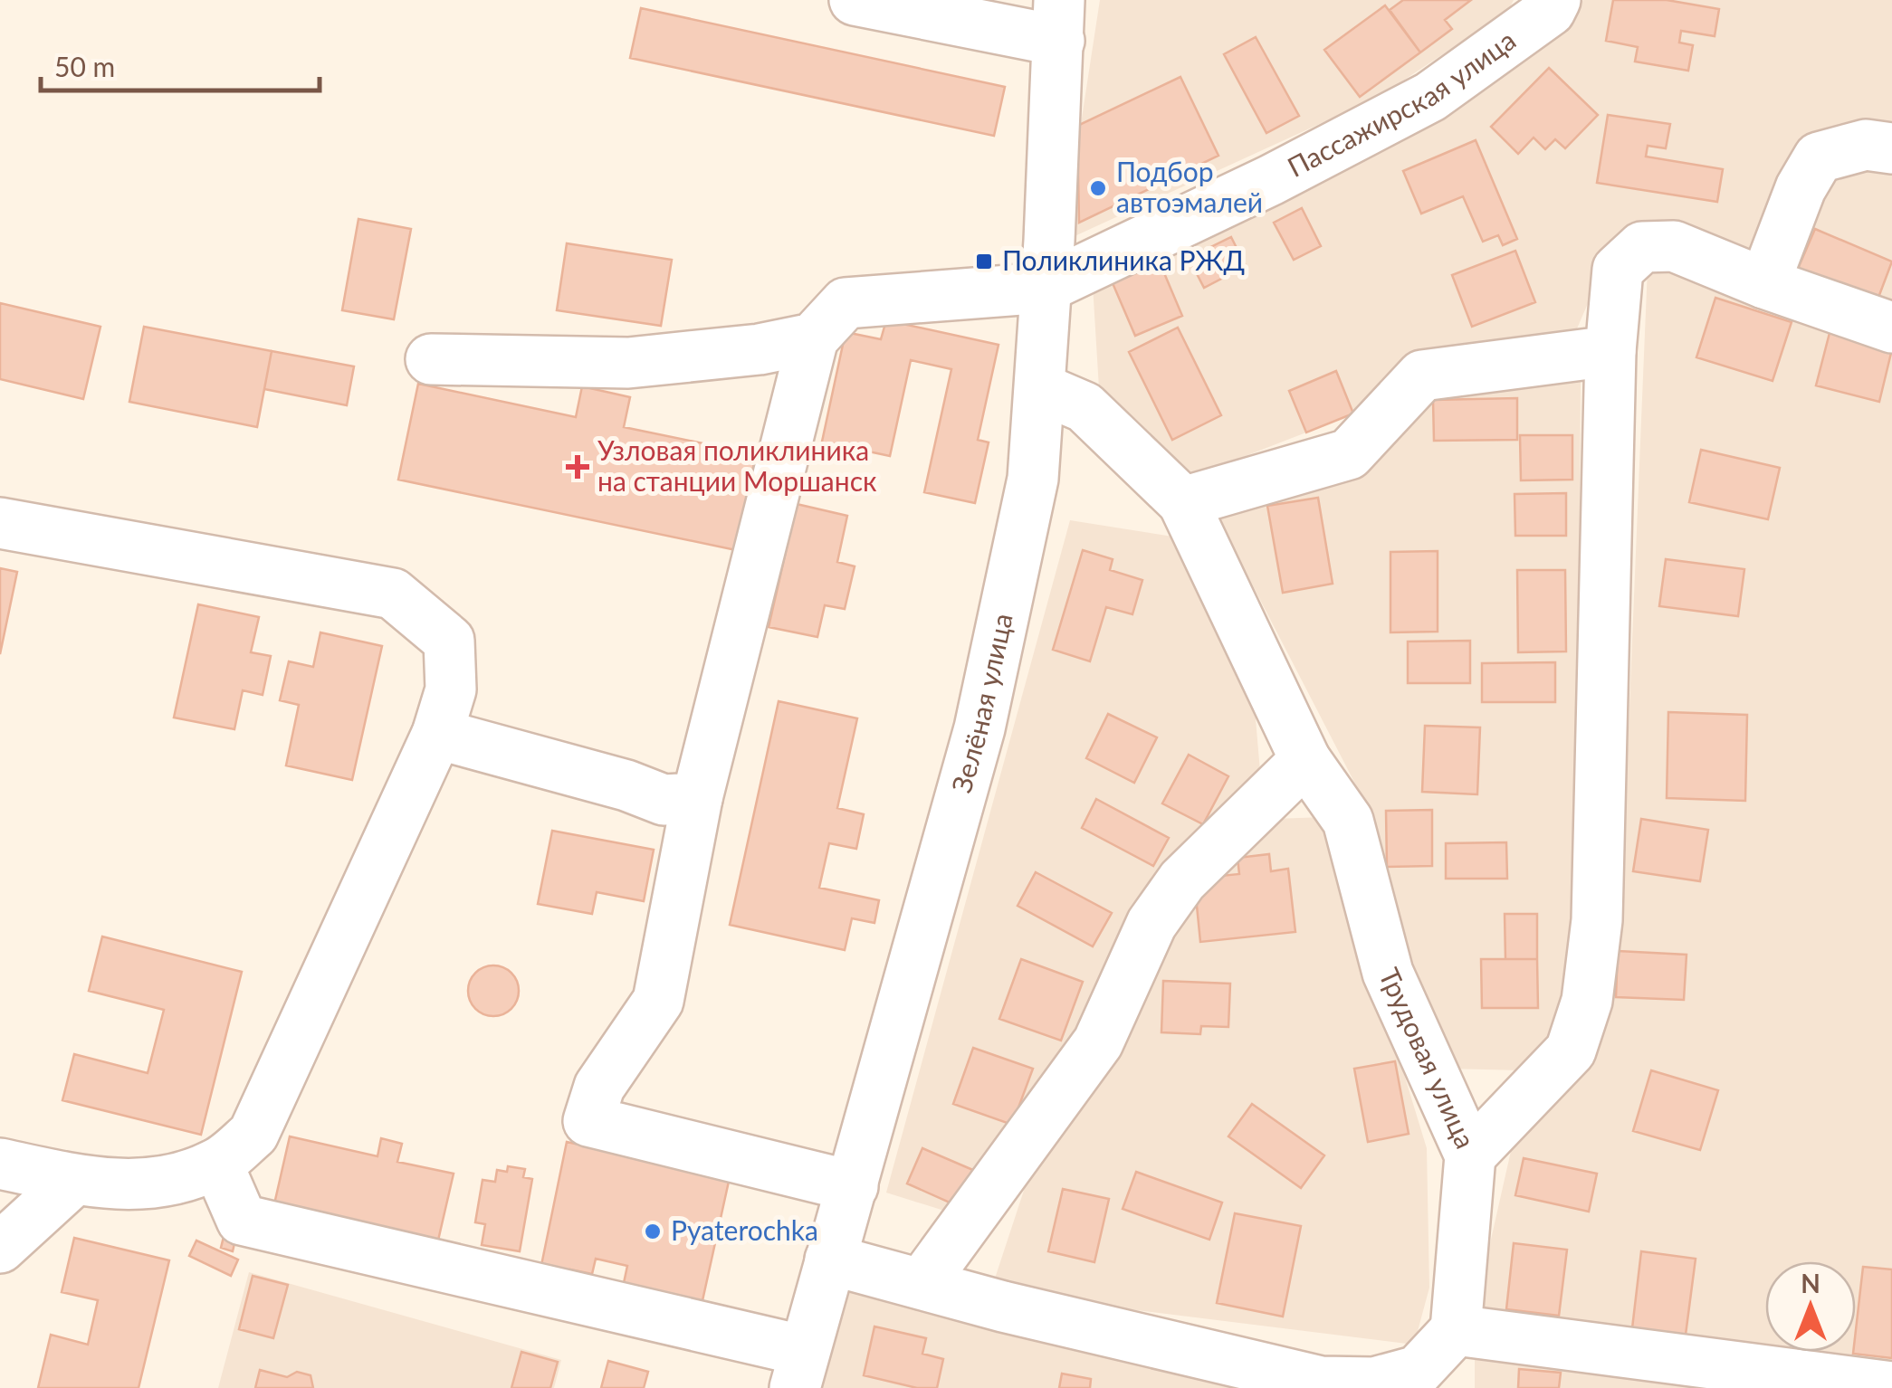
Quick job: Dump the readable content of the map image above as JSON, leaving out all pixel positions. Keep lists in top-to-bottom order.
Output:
{
  "streets": {
    "street": ["Пассажирская улица", "Зелёная улица", "Трудовая улица"]
  },
  "crossings": [
    ["Пассажирская улица", "Зелёная улица"]
  ],
  "places": {
    "other": ["Подбор автоэмалей", "Pyaterochka"],
    "transit": ["Поликлиника РЖД"],
    "health": ["Узловая поликлиника на станции Моршанск"]
  },
  "scale_bar": "50 m",
  "north": "top"
}
